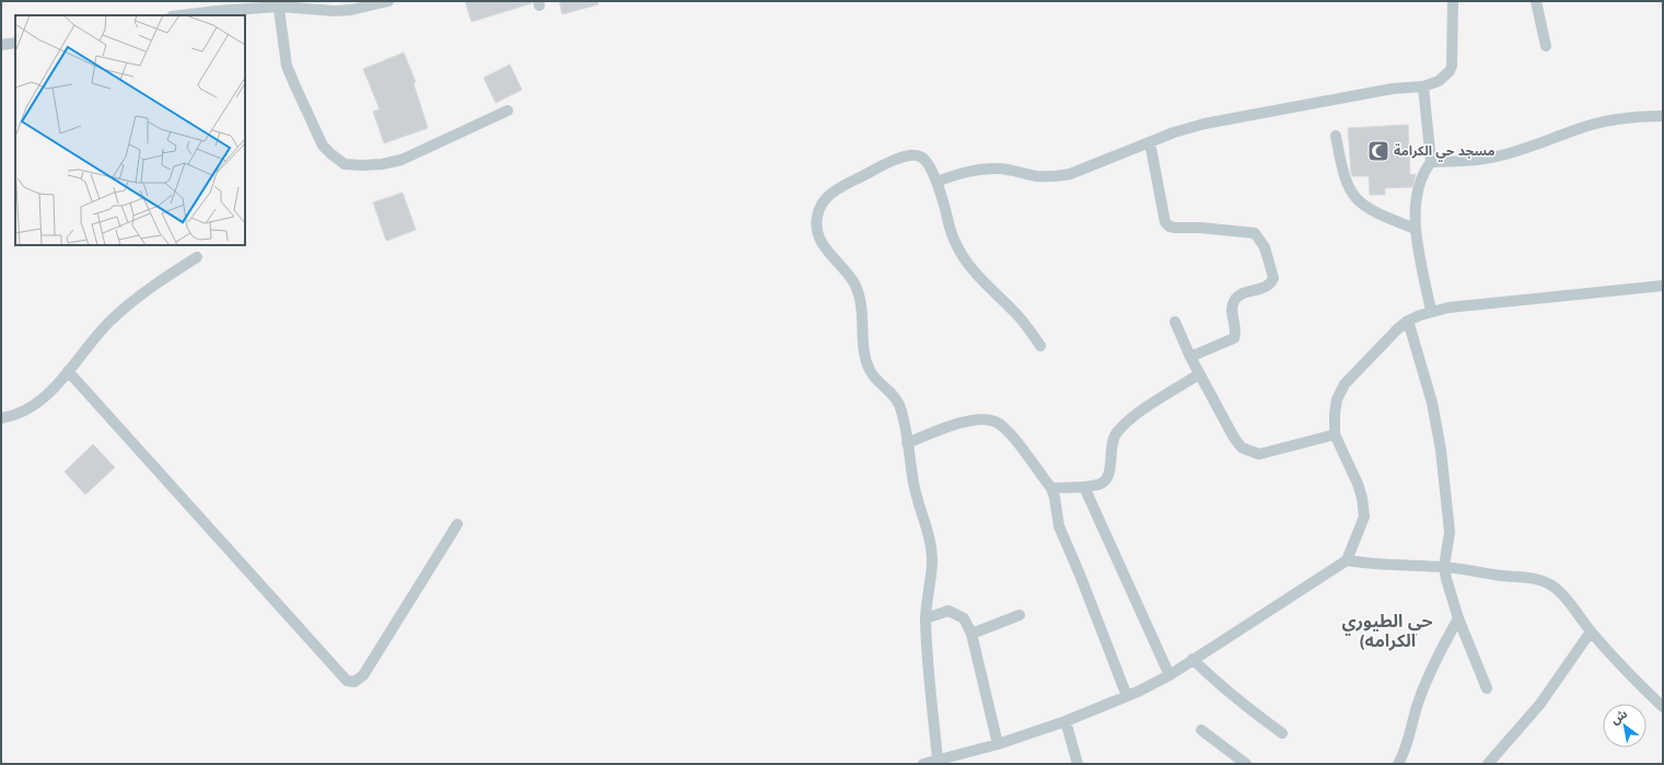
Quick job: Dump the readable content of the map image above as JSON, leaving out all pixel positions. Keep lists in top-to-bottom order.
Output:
{
  "districts": ["حي الطيوري (الكرامه"],
  "places": {
    "mosque": ["مسجد حي الكرامة"]
  },
  "north": "top left"
}
